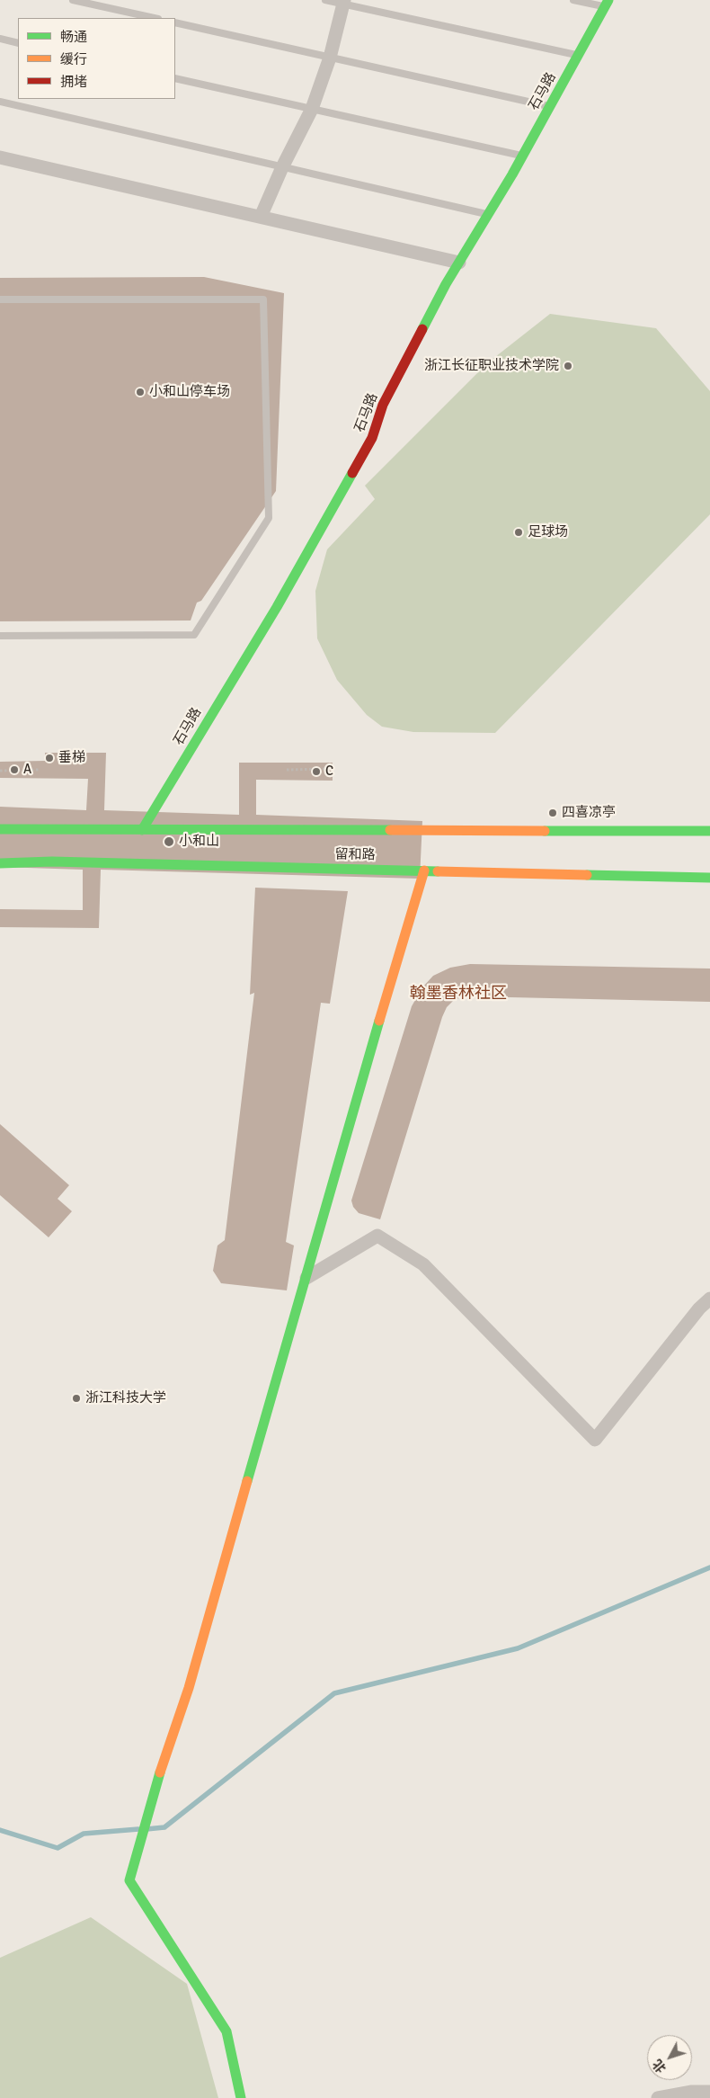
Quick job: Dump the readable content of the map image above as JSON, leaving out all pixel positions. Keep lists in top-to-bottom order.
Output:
{
  "streets": {
    "street": ["石马路", "留和路"]
  },
  "crossings": [
    ["石马路", "留和路"]
  ],
  "districts": ["翰墨香林社区"],
  "places": [
    "浙江长征职业技术学院",
    "小和山停车场",
    "足球场",
    "垂梯",
    "A",
    "C",
    "四喜凉亭",
    "小和山",
    "浙江科技大学"
  ],
  "legend": ["畅通", "缓行", "拥堵"],
  "north": "bottom left"
}
